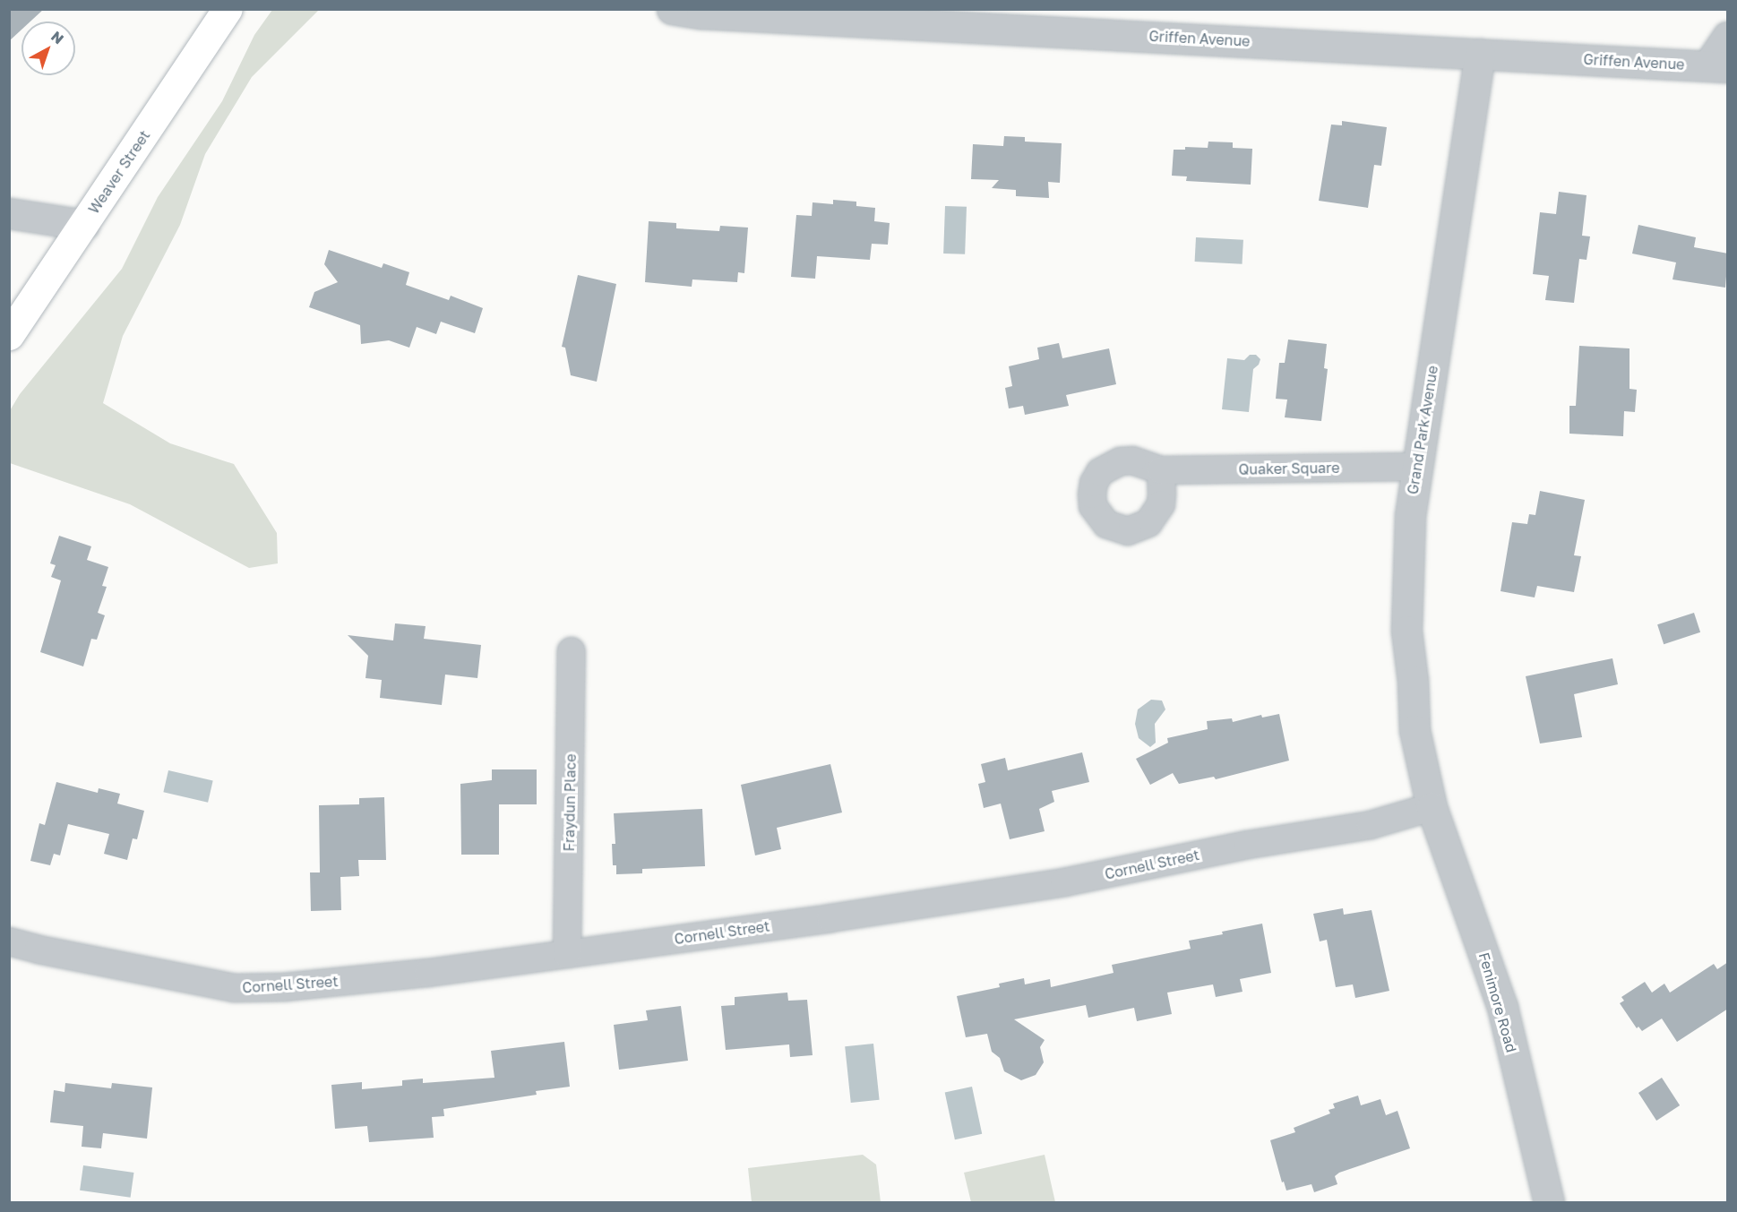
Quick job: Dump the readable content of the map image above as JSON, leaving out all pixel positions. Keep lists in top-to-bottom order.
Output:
{
  "streets": {
    "main road": ["Weaver Street"],
    "street": [
      "Griffen Avenue",
      "Grand Park Avenue",
      "Quaker Square",
      "Fraydun Place",
      "Cornell Street",
      "Fenimore Road"
    ]
  },
  "crossings": [
    ["Griffen Avenue", "Grand Park Avenue"],
    ["Grand Park Avenue", "Quaker Square"],
    ["Grand Park Avenue", "Cornell Street"],
    ["Grand Park Avenue", "Fenimore Road"],
    ["Fraydun Place", "Cornell Street"],
    ["Cornell Street", "Fenimore Road"]
  ],
  "north": "top right"
}
